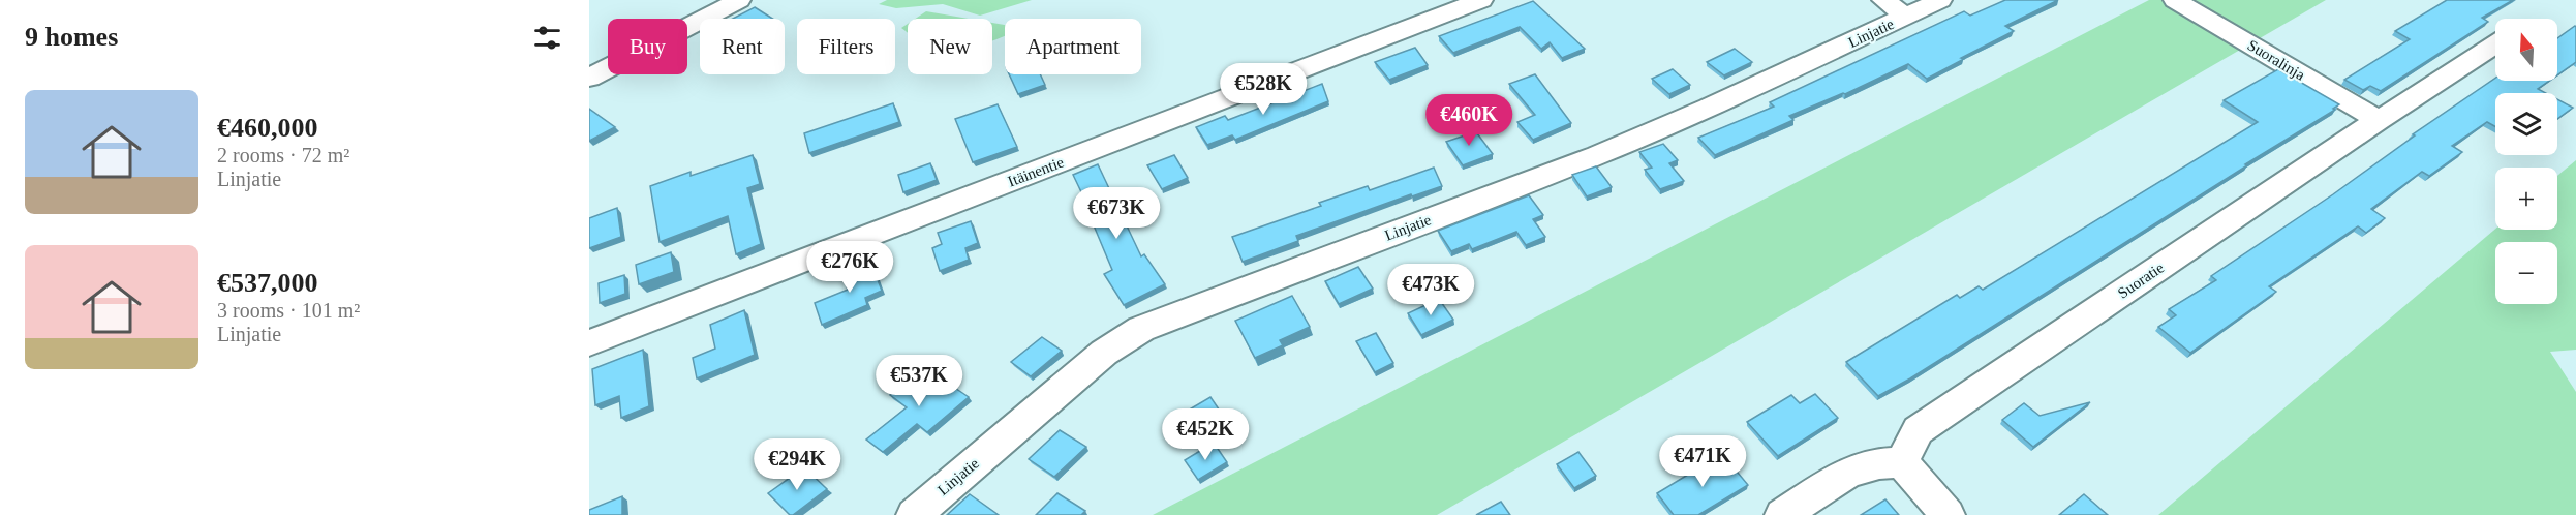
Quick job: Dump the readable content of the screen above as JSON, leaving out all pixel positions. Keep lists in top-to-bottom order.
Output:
{
  "streets": {
    "street": [
      "Linjatie",
      "Suoralinja",
      "Itäinentie",
      "Suoratie"
    ]
  },
  "crossings": [
    ["Suoralinja", "Suoratie"]
  ],
  "north": "top",
  "page": {
    "heading": "9 homes",
    "map_buttons": ["+", "−"],
    "chip": [
      "Buy",
      "Rent",
      "Filters",
      "New",
      "Apartment"
    ],
    "price": [
      "€528K",
      "€460K",
      "€673K",
      "€276K",
      "€473K",
      "€537K",
      "€452K",
      "€471K",
      "€294K"
    ],
    "list": [
      {
        "name": "€460,000",
        "note": "2 rooms · 72 m² · Linjatie"
      },
      {
        "name": "€537,000",
        "note": "3 rooms · 101 m² · Linjatie"
      }
    ]
  }
}
